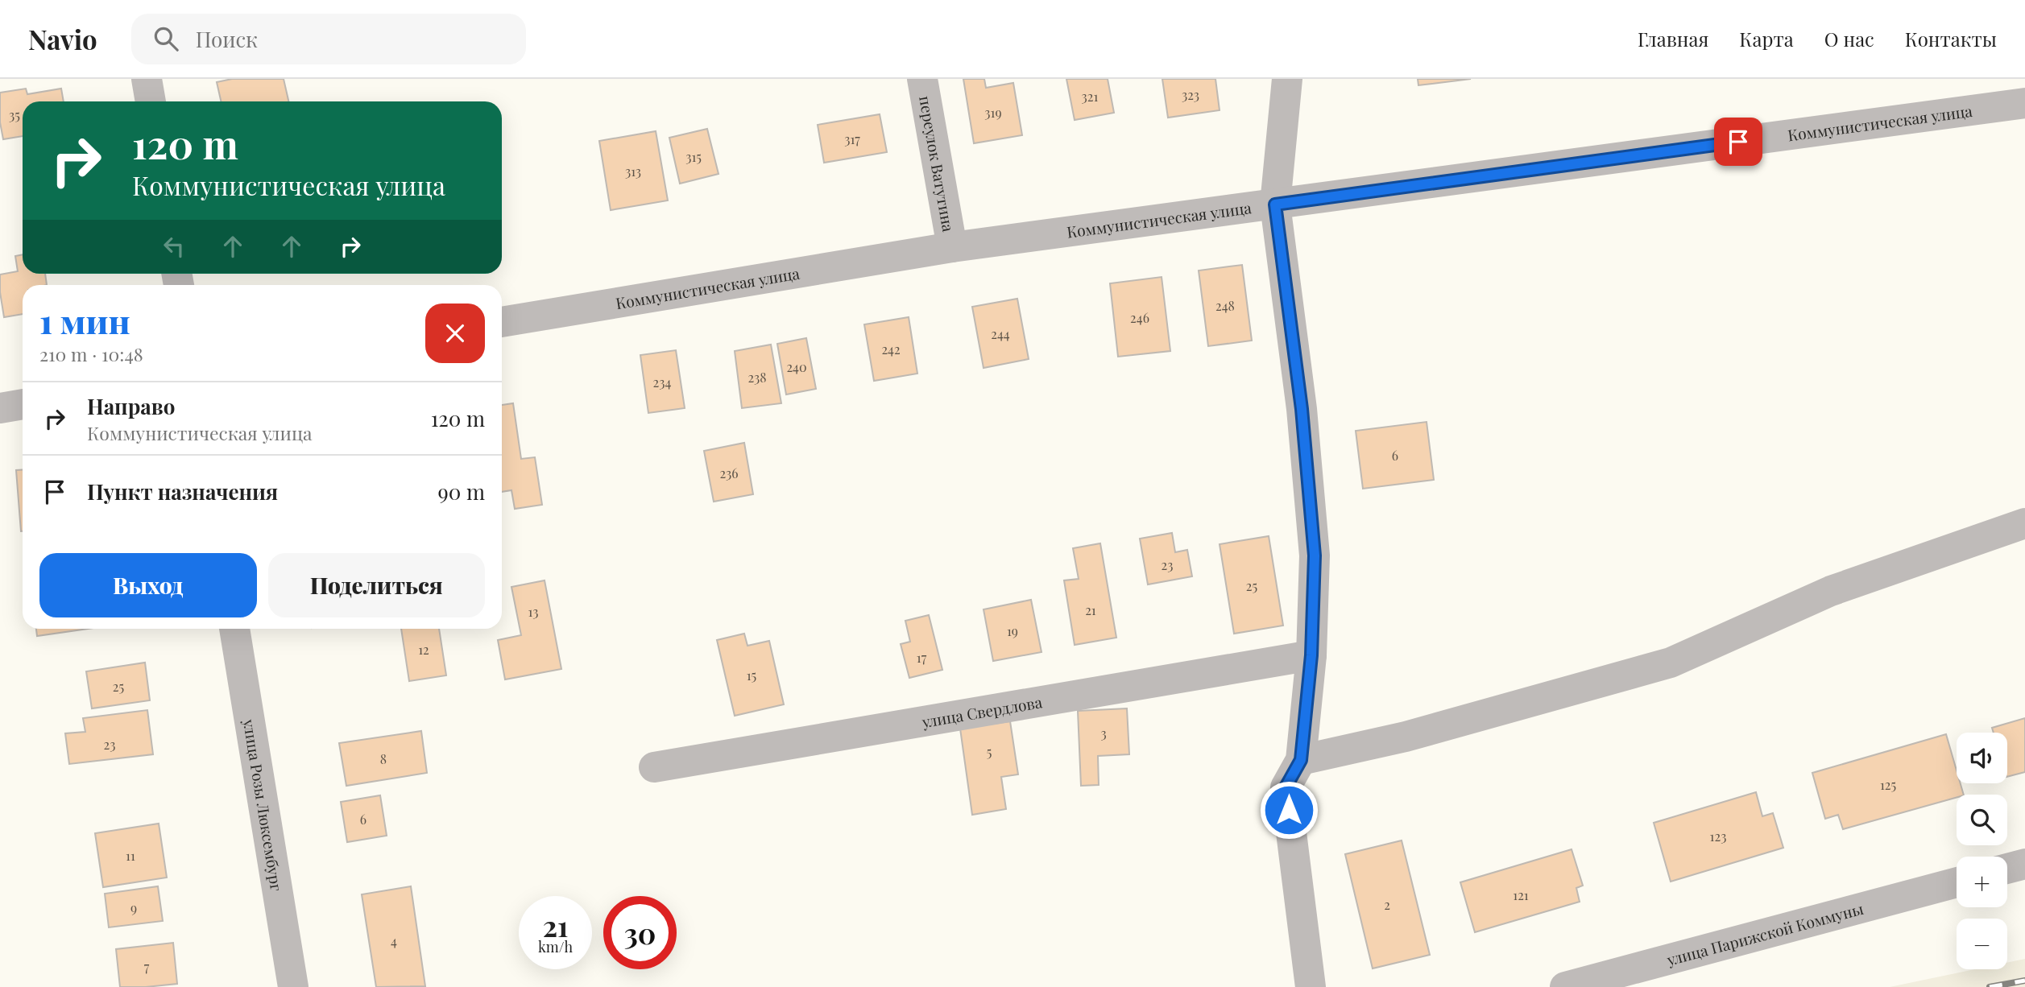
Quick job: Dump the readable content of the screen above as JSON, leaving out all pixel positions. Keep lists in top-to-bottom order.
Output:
{
  "streets": {
    "street": [
      "Коммунистическая улица",
      "переулок Ватутина",
      "улица Свердлова",
      "улица Розы Люксембург",
      "улица Парижской Коммуны"
    ]
  },
  "crossings": [
    ["Коммунистическая улица", "переулок Ватутина"]
  ],
  "house_numbers": [
    "323",
    "321",
    "319",
    "35",
    "317",
    "315",
    "313",
    "248",
    "246",
    "244",
    "242",
    "240",
    "238",
    "234",
    "6",
    "236",
    "23",
    "25",
    "21",
    "13",
    "19",
    "12",
    "17",
    "15",
    "25",
    "3",
    "23",
    "5",
    "8",
    "125",
    "6",
    "123",
    "11",
    "121",
    "2",
    "9",
    "4",
    "7"
  ],
  "page": {
    "header": "Navio",
    "search": "Поиск",
    "nav": [
      "Главная",
      "Карта",
      "О нас",
      "Контакты"
    ],
    "turn": ["120 m", "Коммунистическая улица"],
    "heading": ["1 мин", "210 m · 10:48"],
    "list": [
      {
        "name": "Направо",
        "note": "Коммунистическая улица",
        "value": "120 m"
      },
      {
        "name": "Пункт назначения",
        "value": "90 m"
      }
    ],
    "buttons": ["Выход", "Поделиться"],
    "map_buttons": ["+", "−"],
    "speed": "21 km/h",
    "limit": "30"
  }
}
